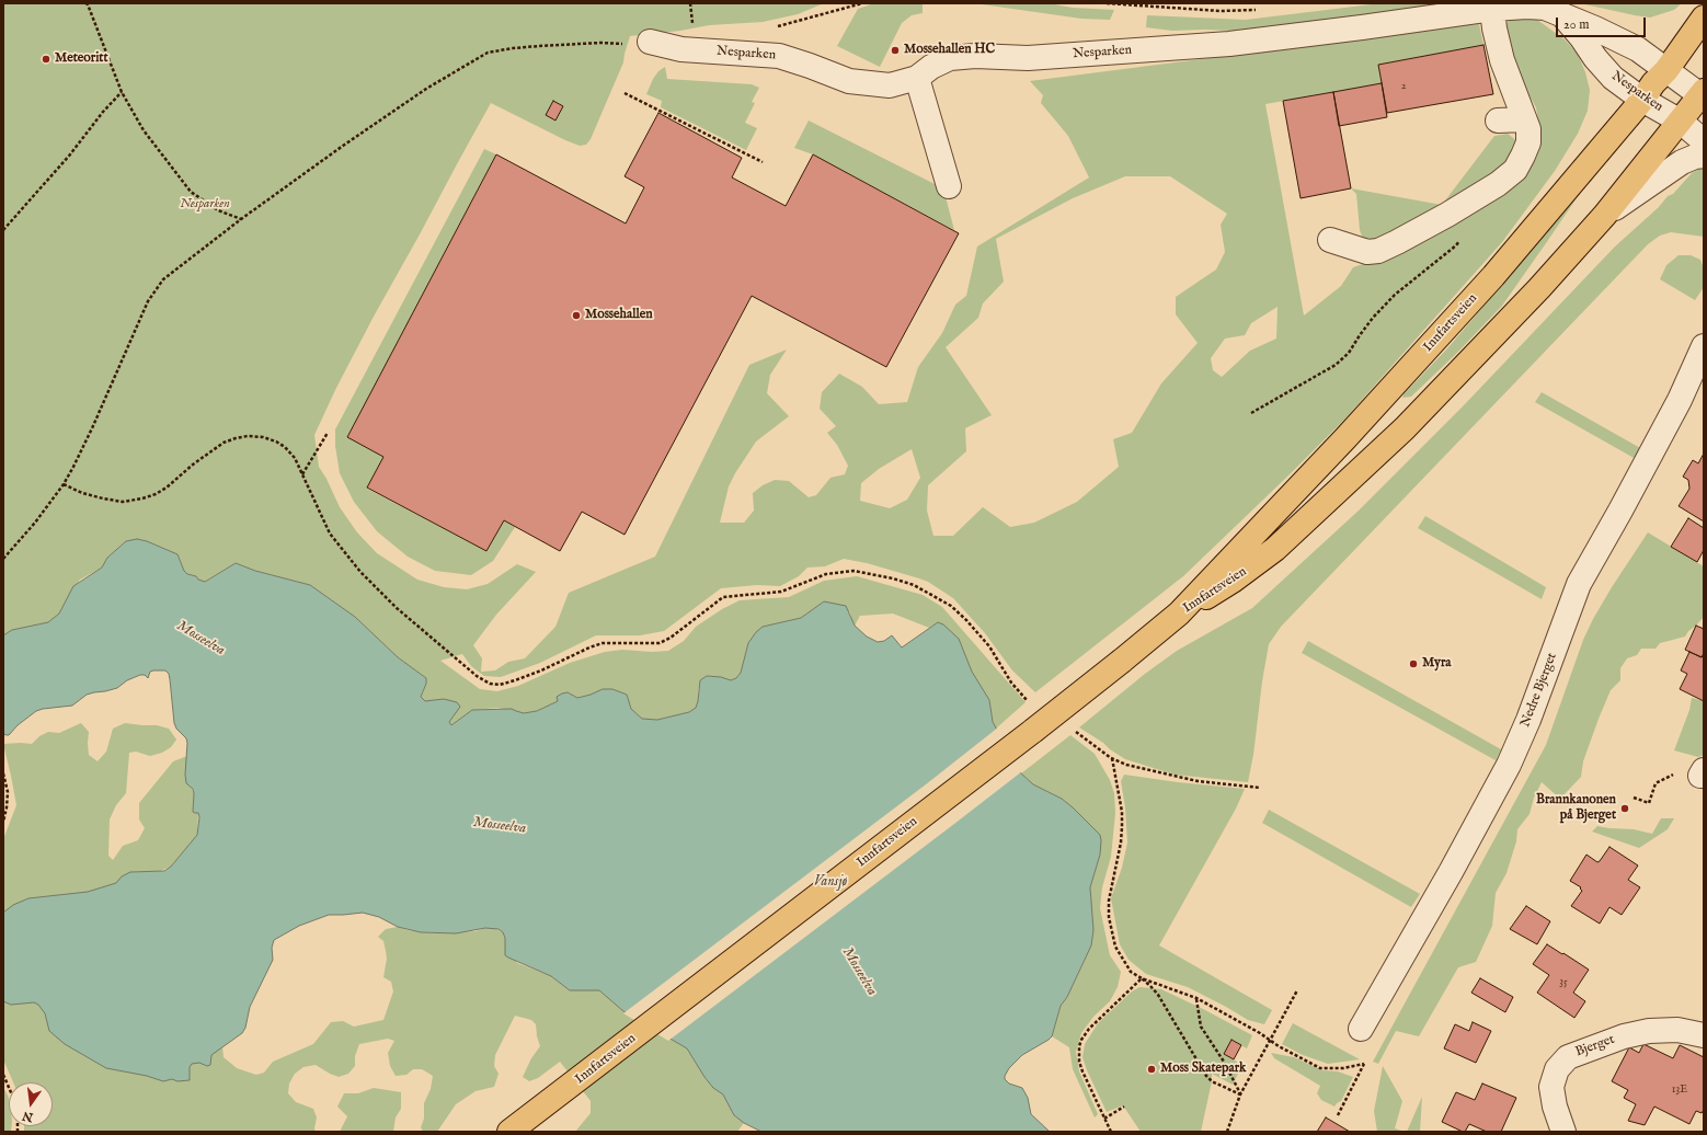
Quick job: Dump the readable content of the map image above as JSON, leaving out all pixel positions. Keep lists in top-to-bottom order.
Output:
{
  "streets": {
    "highway": ["Innfartsveien"],
    "street": ["Nesparken", "Nedre Bjerget", "Bjerget"]
  },
  "crossings": [
    ["Nesparken", "Innfartsveien"]
  ],
  "water": ["Mosseelva", "Vansjø"],
  "parks": ["Nesparken"],
  "places": [
    "Mossehallen HC",
    "Meteoritt",
    "Mossehallen",
    "Myra",
    "Brannkanonen på Bjerget",
    "Moss Skatepark"
  ],
  "house_numbers": ["2", "35", "13E"],
  "scale_bar": "20 m",
  "north": "bottom"
}
